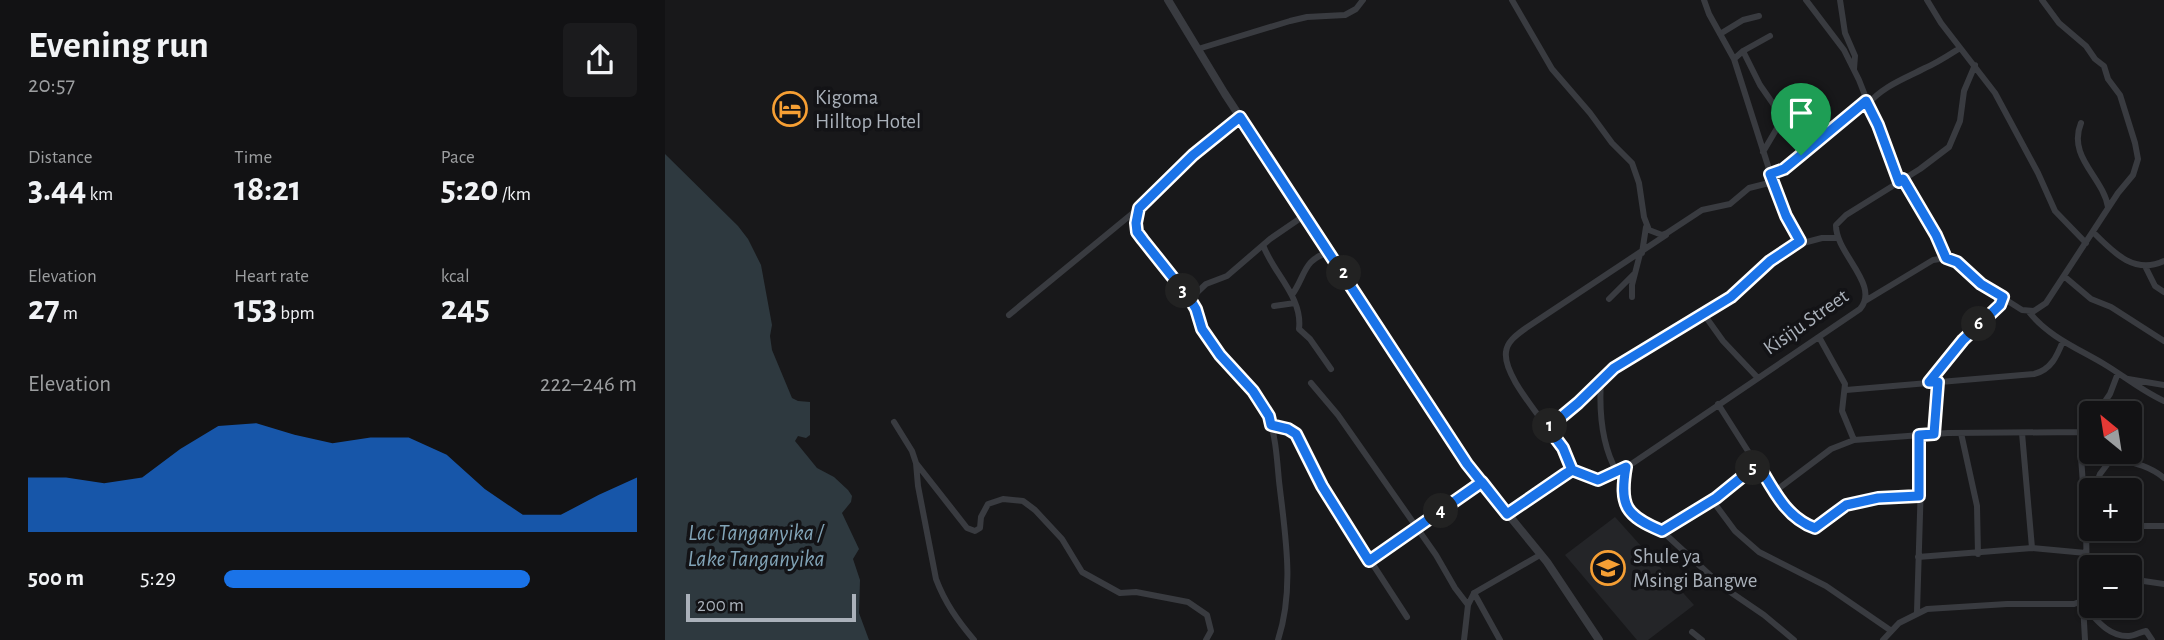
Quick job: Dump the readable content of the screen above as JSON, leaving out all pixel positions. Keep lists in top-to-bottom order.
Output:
{
  "streets": {
    "street": ["Kisiju Street"]
  },
  "water": ["Lac Tanganyika / Lake Tanganyika"],
  "places": {
    "hotel": ["Kigoma Hilltop Hotel"],
    "school or university": ["Shule ya Msingi Bangwe"]
  },
  "scale_bar": "200 m",
  "north": "top left",
  "page": {
    "heading": ["Evening run", "20:57"],
    "stats": [
      ["Distance", "3.44 km"],
      ["Time", "18:21"],
      ["Pace", "5:20 /km"],
      ["Elevation", "27 m"],
      ["Heart rate", "153 bpm"],
      ["kcal", "245"]
    ],
    "pins": [
      "2",
      "3",
      "6",
      "1",
      "5",
      "4"
    ],
    "chart": ["Elevation", "222–246 m"],
    "map_buttons": ["+", "−"],
    "list": [
      {
        "name": "500 m",
        "note": "5:29"
      }
    ],
    "scale": "200 m"
  }
}
